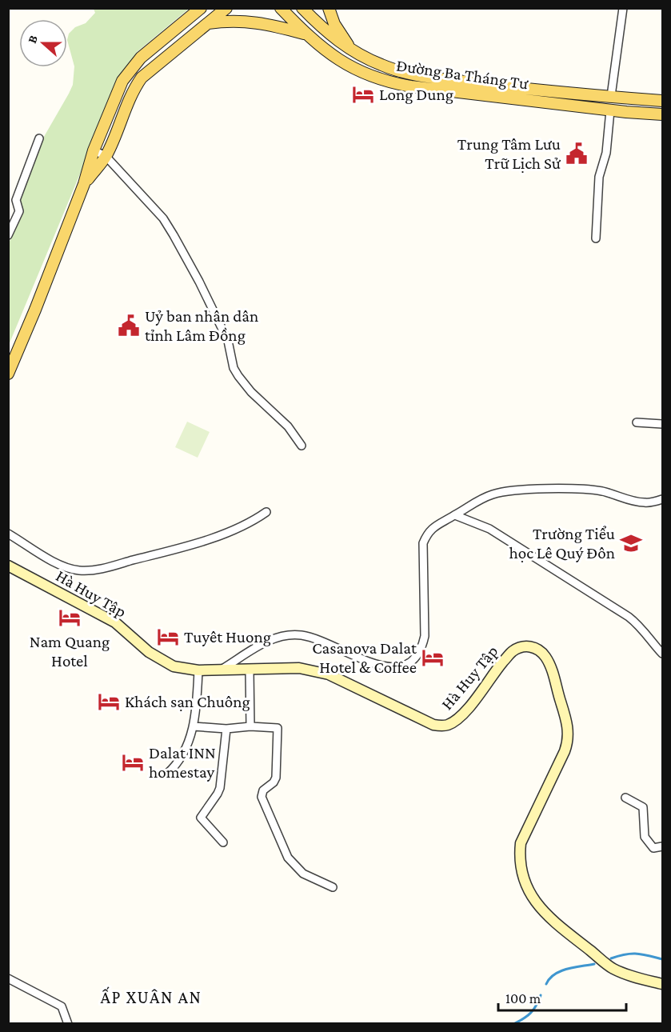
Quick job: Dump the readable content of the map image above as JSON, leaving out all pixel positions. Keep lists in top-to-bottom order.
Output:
{
  "streets": {
    "main road": ["Đường Ba Tháng Tư"],
    "street": ["Hà Huy Tập"]
  },
  "districts": ["ẤP XUÂN AN"],
  "places": {
    "hotel": [
      "Long Dung",
      "Nam Quang Hotel",
      "Tuyêt Huong",
      "Casanova Dalat Hotel & Coffee",
      "Khách sạn Chuông",
      "Dalat INN homestay"
    ],
    "public building": ["Trung Tâm Lưu Trữ Lịch Sử", "Uỷ ban nhân dân tỉnh Lâm Đồng"],
    "school or university": ["Trường Tiểu học Lê Quý Đôn"]
  },
  "scale_bar": "100 m",
  "north": "left"
}
